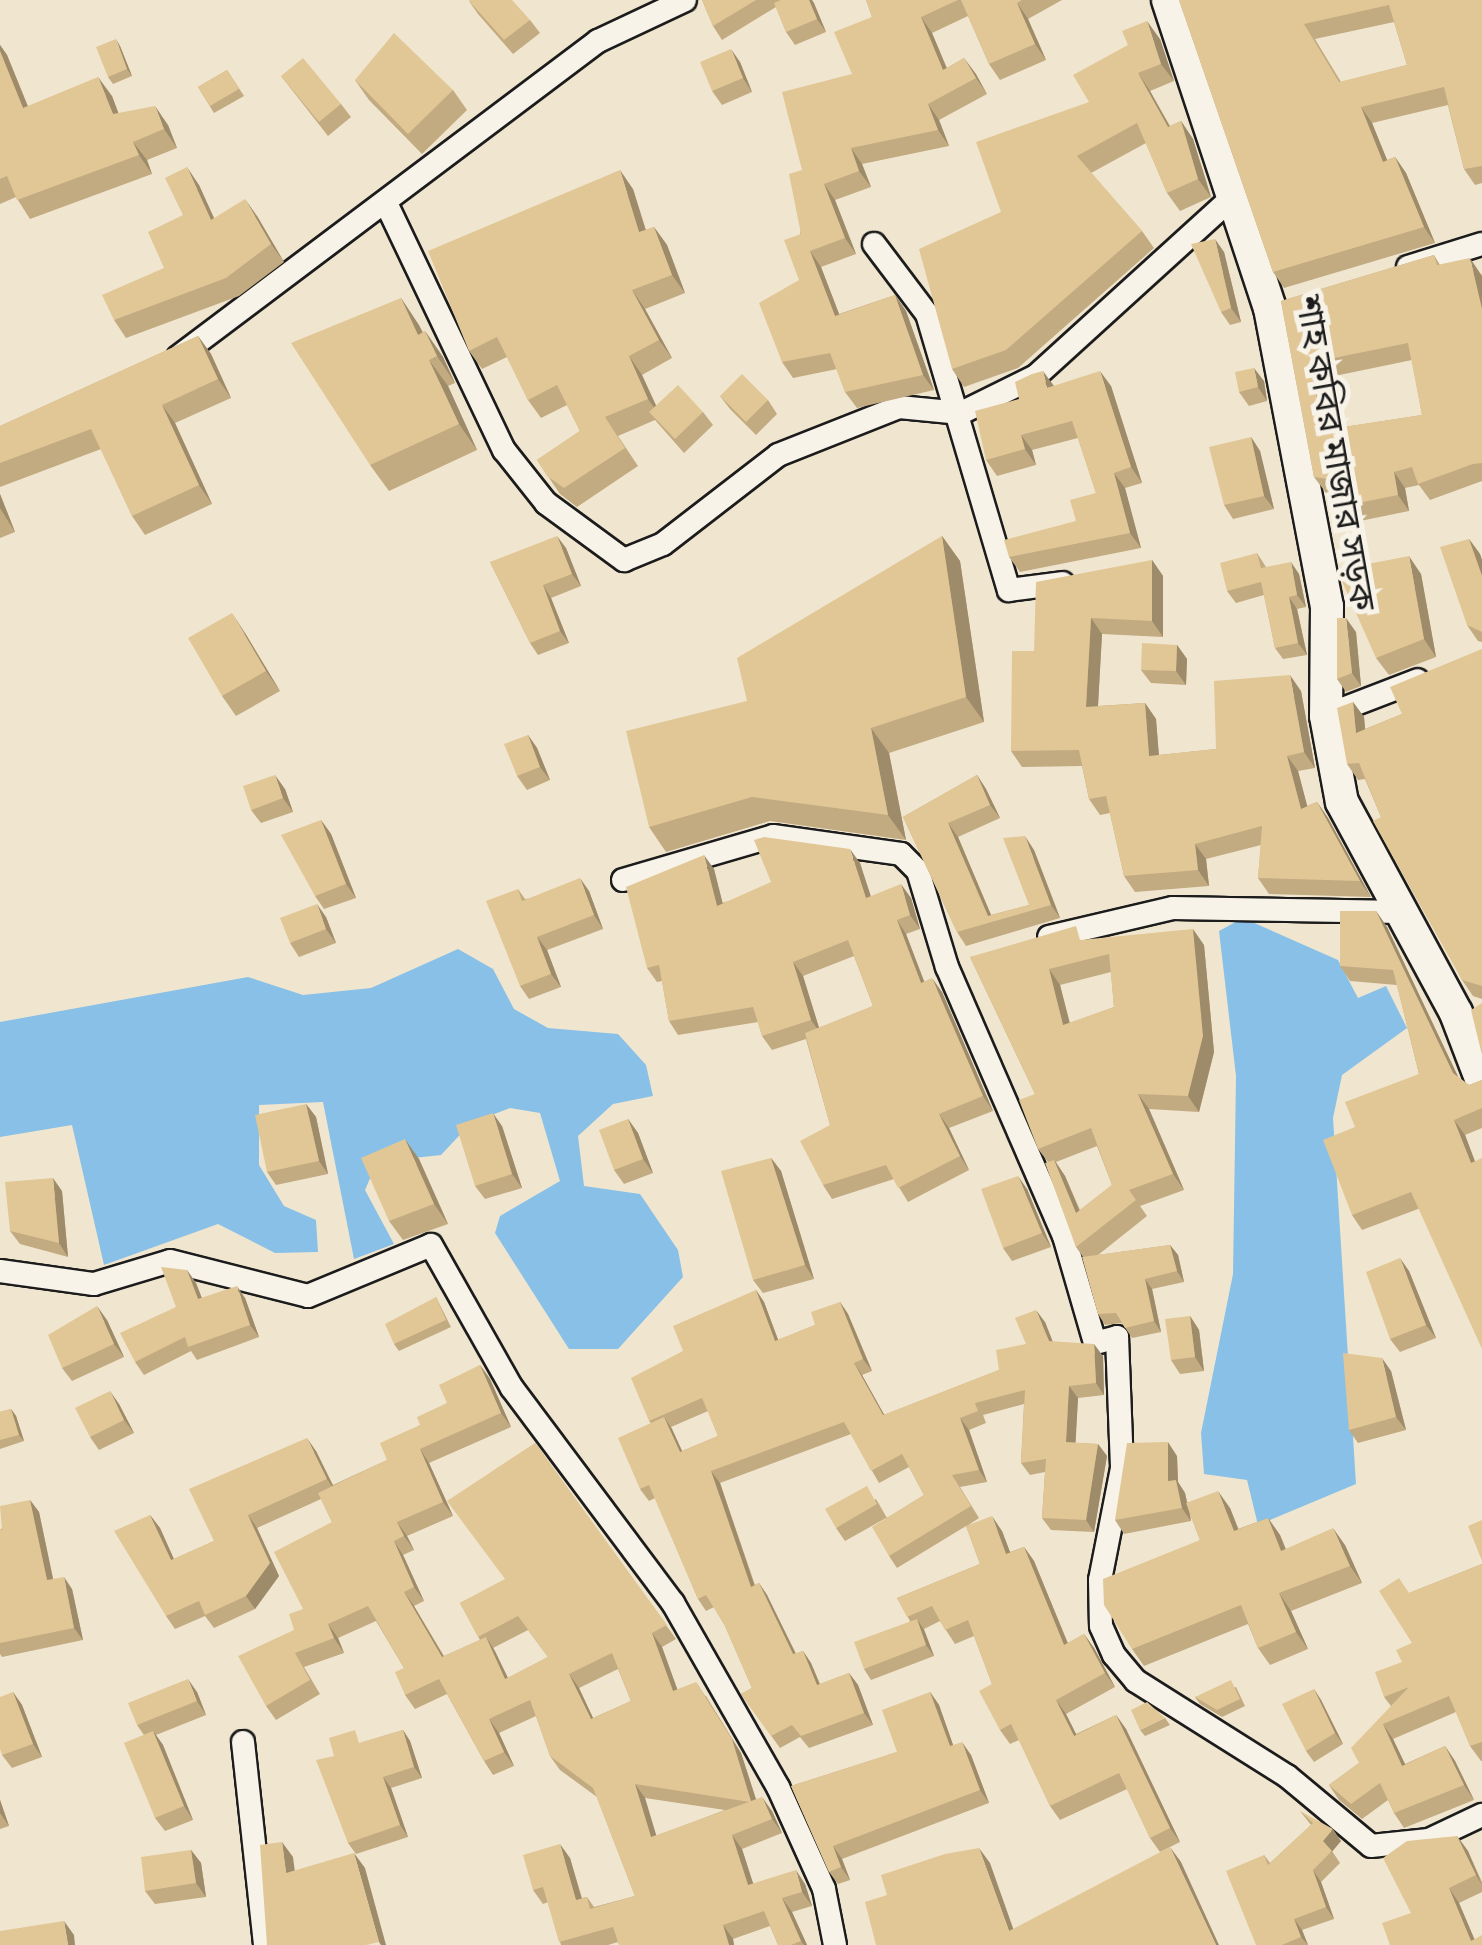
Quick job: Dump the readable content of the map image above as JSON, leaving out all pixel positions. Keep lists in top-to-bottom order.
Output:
{
  "streets": {
    "street": ["শাহ কবির মাজার সড়ক"]
  }
}
